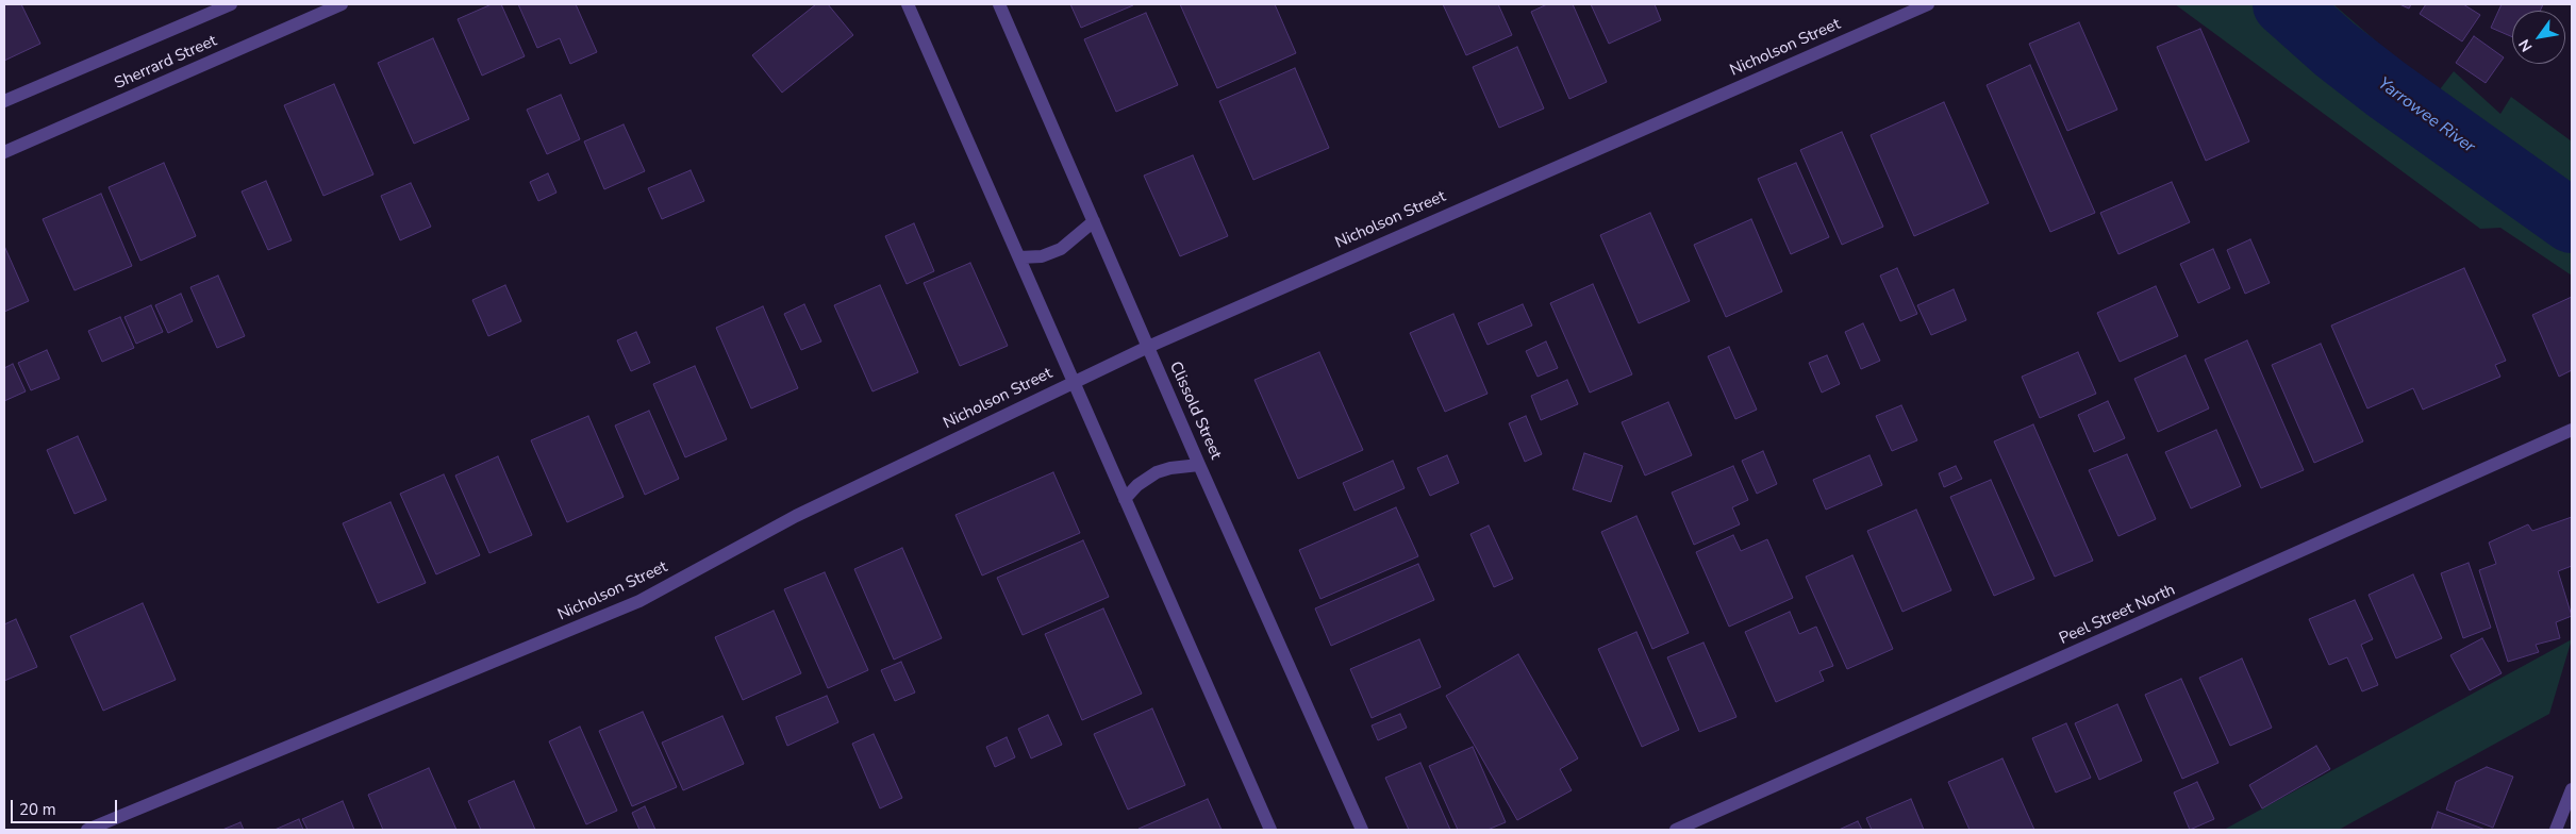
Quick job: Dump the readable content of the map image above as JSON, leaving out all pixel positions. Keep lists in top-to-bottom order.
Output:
{
  "streets": {
    "street": [
      "Nicholson Street",
      "Sherrard Street",
      "Clissold Street",
      "Peel Street North"
    ]
  },
  "crossings": [
    ["Nicholson Street", "Clissold Street"]
  ],
  "water": ["Yarrowee River"],
  "scale_bar": "20 m",
  "north": "bottom left"
}
